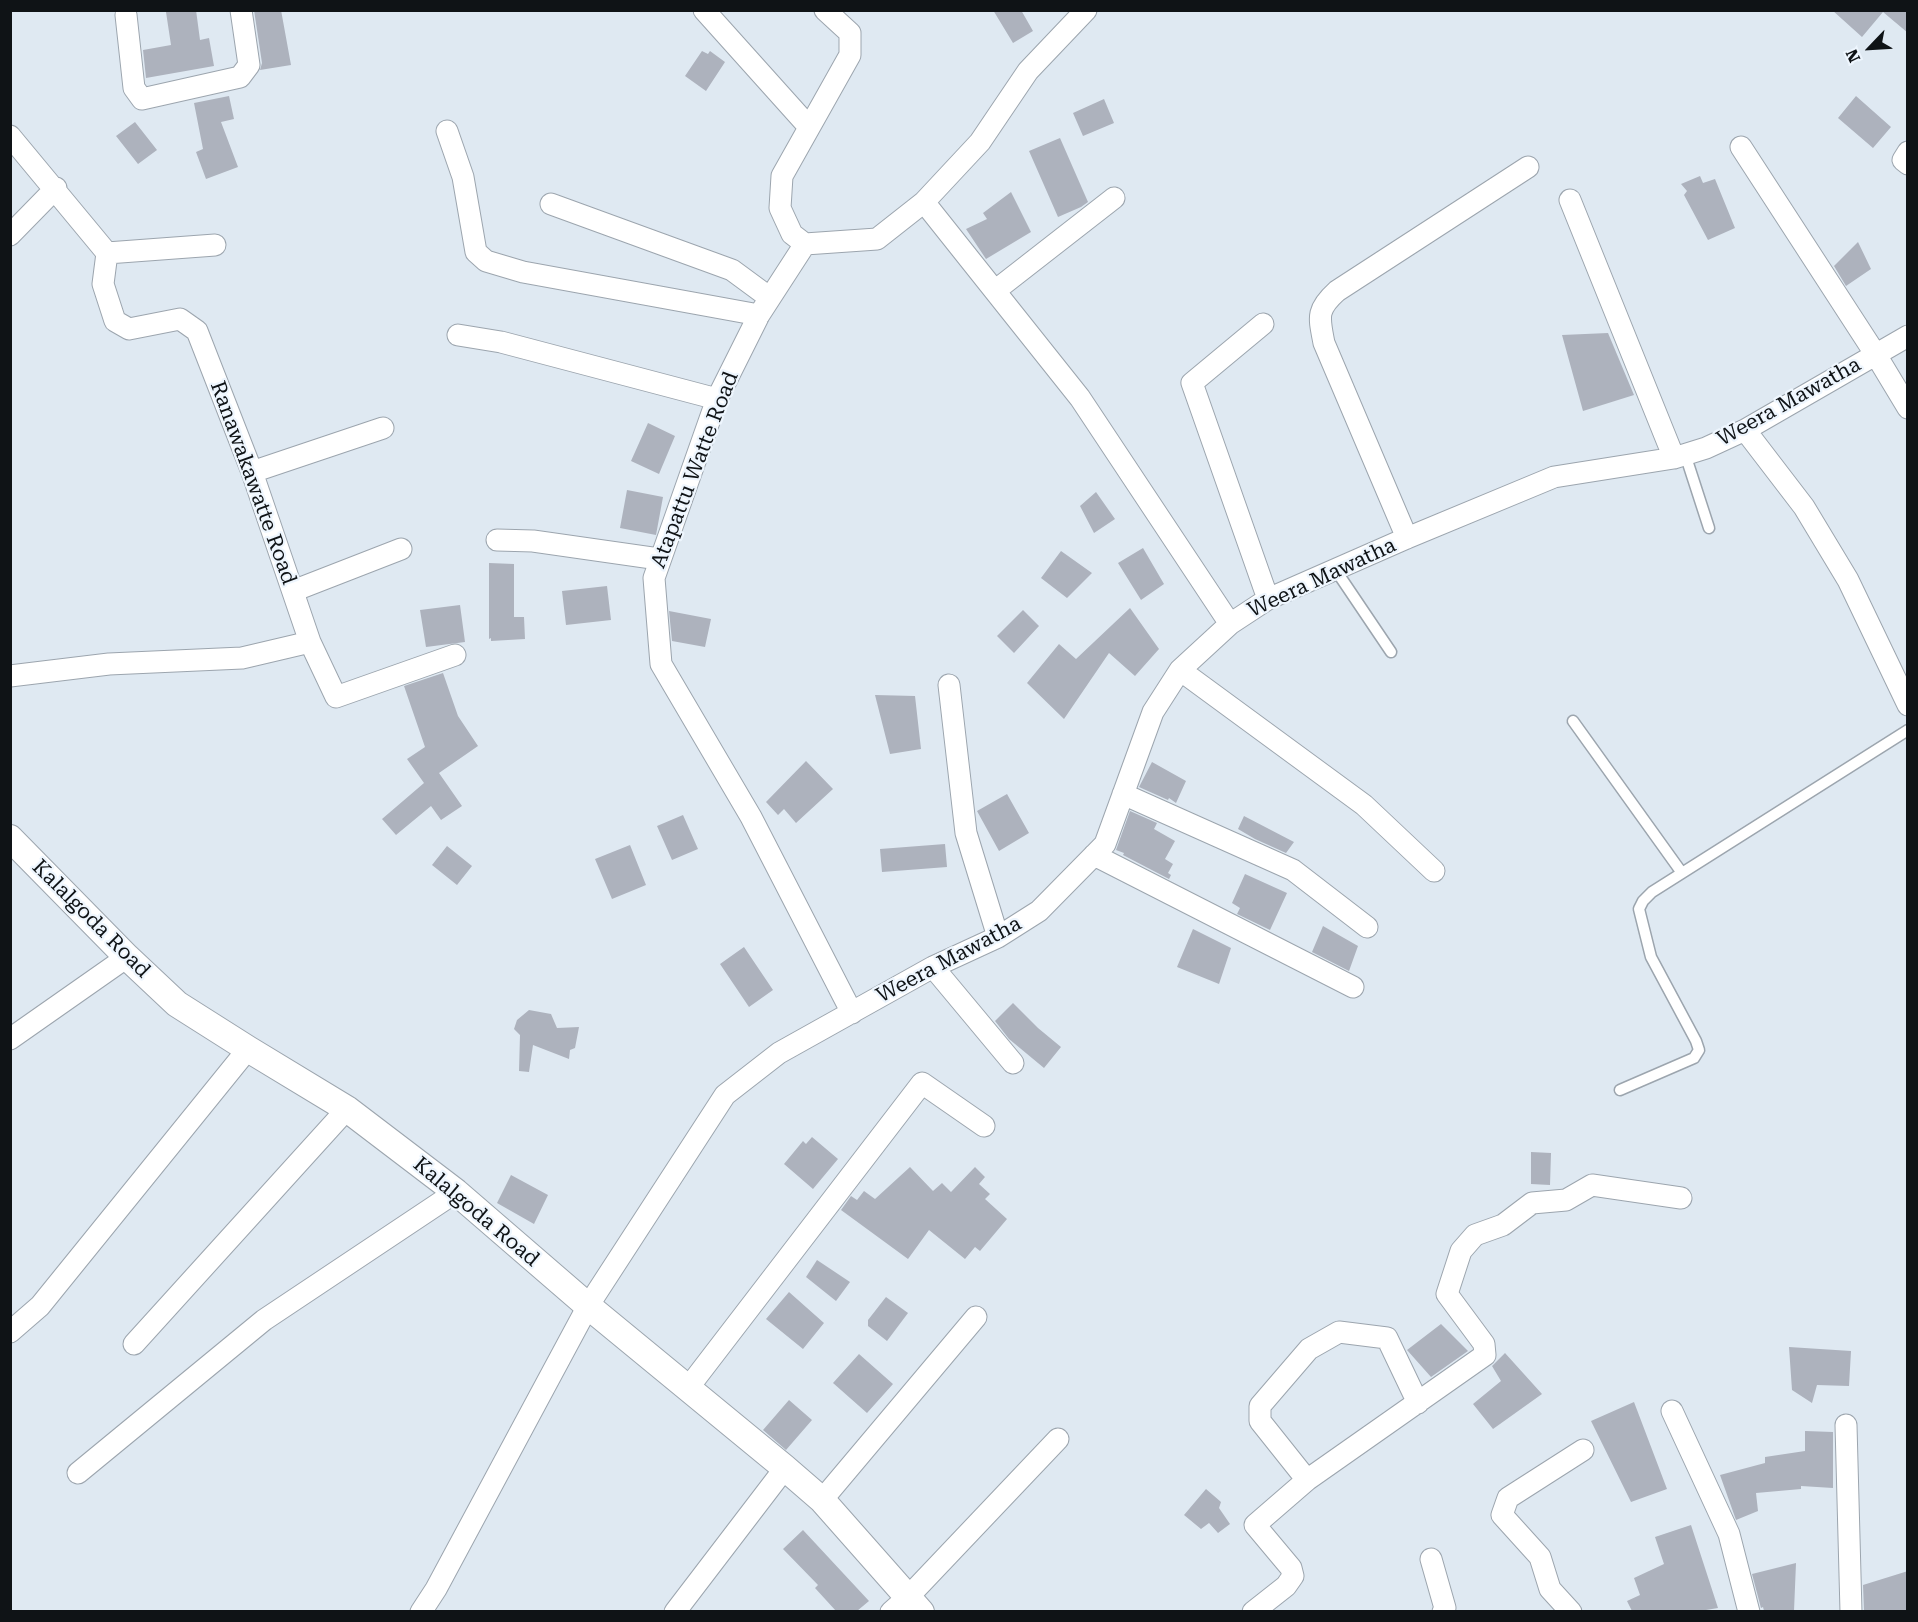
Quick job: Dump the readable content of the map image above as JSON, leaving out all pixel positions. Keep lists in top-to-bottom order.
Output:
{
  "streets": {
    "street": [
      "Weera Mawatha",
      "Atapattu Watte Road",
      "Ranawakawatte Road",
      "Kalalgoda Road"
    ]
  },
  "crossings": [
    ["Weera Mawatha", "Atapattu Watte Road"],
    ["Weera Mawatha", "Kalalgoda Road"]
  ],
  "north": "bottom left"
}
